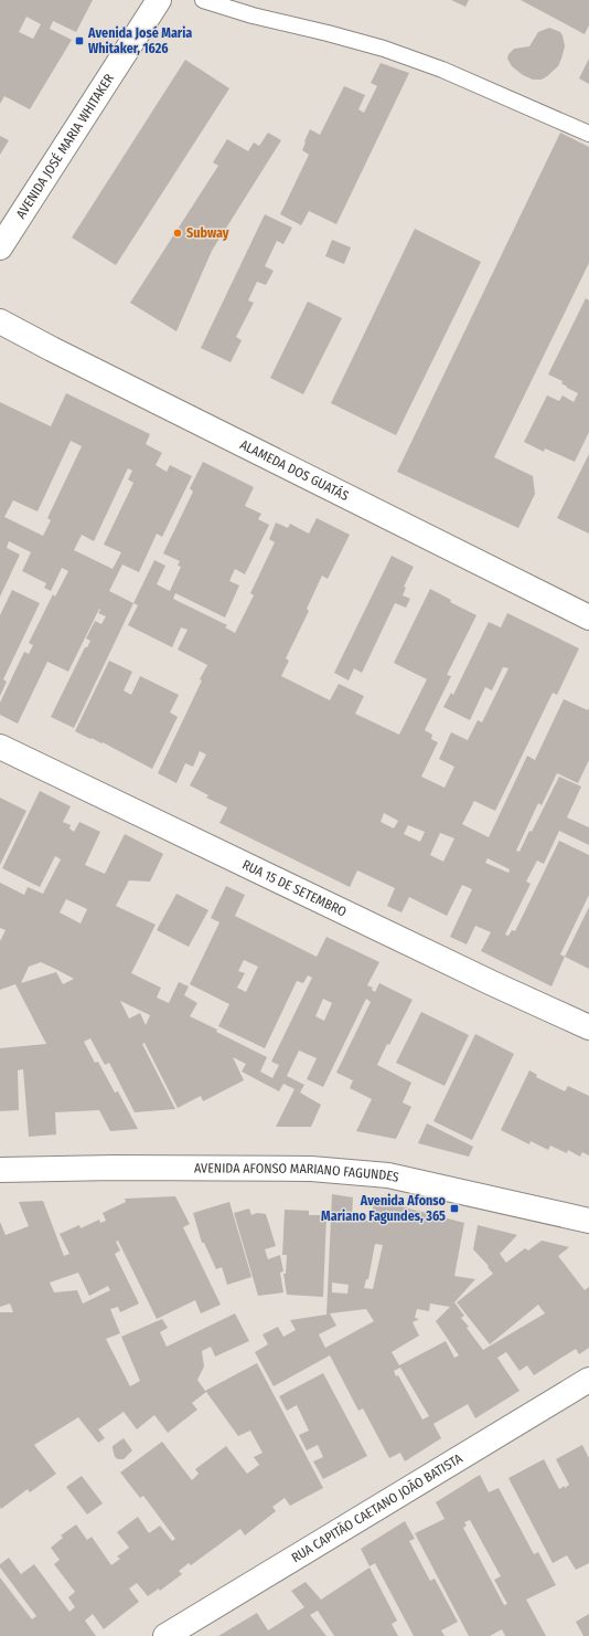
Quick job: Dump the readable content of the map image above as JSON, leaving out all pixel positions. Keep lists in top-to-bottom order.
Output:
{
  "streets": {
    "street": [
      "AVENIDA JOSÉ MARIA WHITAKER",
      "ALAMEDA DOS GUATÁS",
      "RUA 15 DE SETEMBRO",
      "AVENIDA AFONSO MARIANO FAGUNDES",
      "RUA CAPITÃO CAETANO JOÃO BATISTA"
    ]
  },
  "places": {
    "transit": ["Avenida José Maria Whitaker, 1626", "Avenida Afonso Mariano Fagundes, 365"],
    "other": ["Subway"]
  }
}
